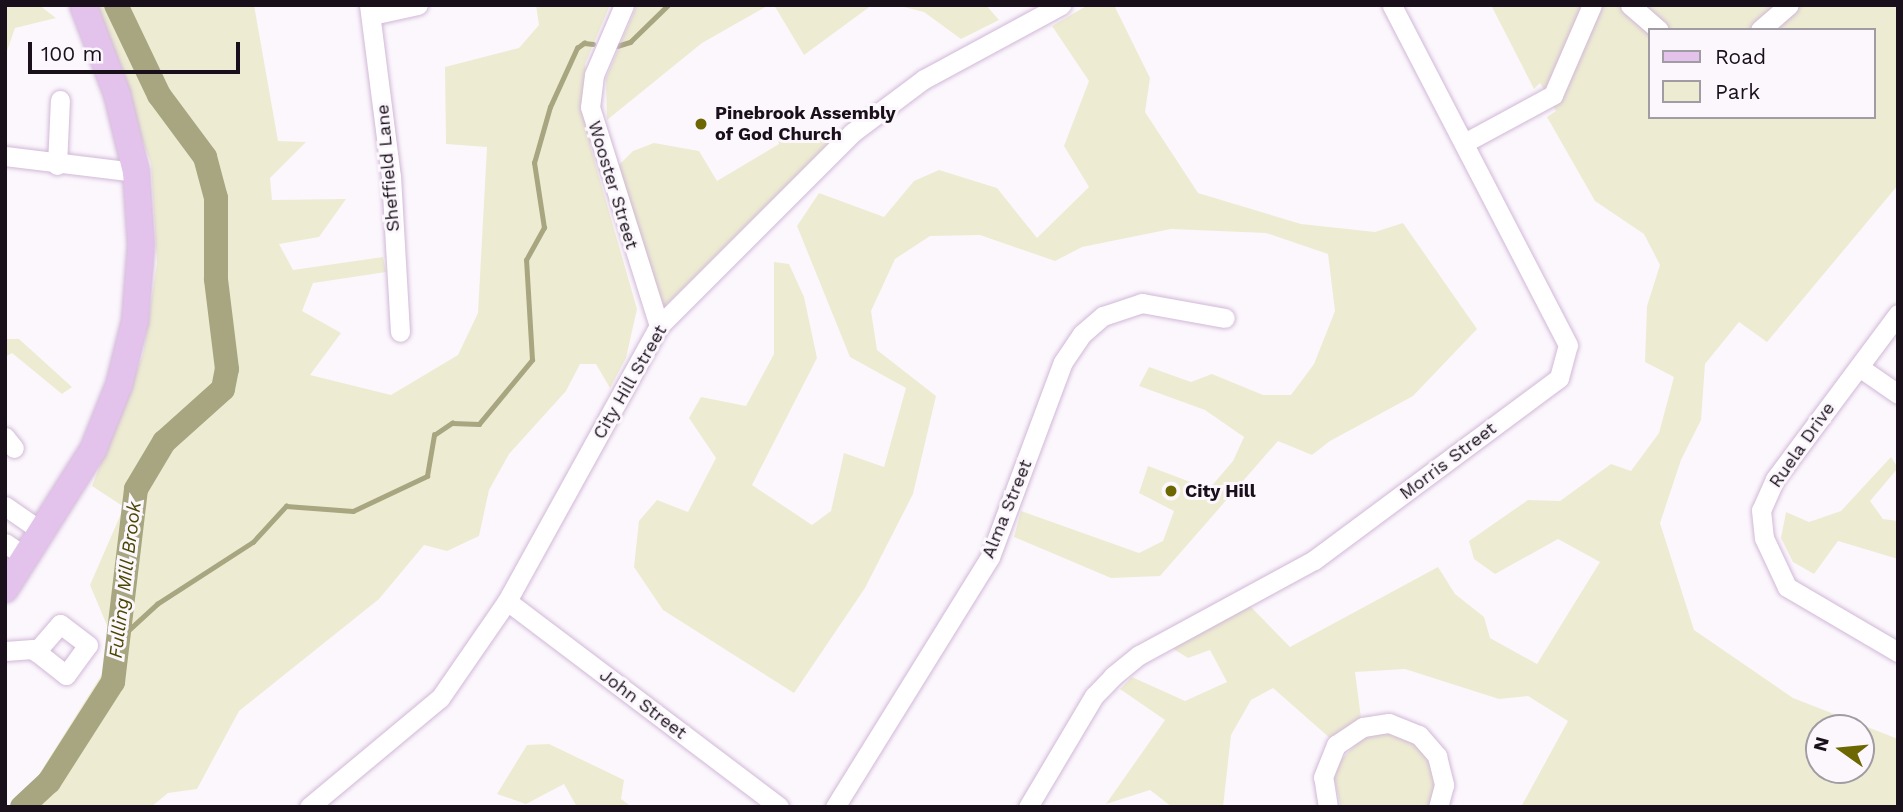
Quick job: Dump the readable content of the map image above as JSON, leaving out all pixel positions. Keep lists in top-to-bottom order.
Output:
{
  "streets": {
    "street": [
      "Sheffield Lane",
      "Wooster Street",
      "City Hill Street",
      "Ruela Drive",
      "Morris Street",
      "Alma Street",
      "John Street"
    ]
  },
  "crossings": [
    ["Wooster Street", "City Hill Street"],
    ["City Hill Street", "John Street"]
  ],
  "water": ["Fulling Mill Brook"],
  "places": ["Pinebrook Assembly of God Church", "City Hill"],
  "legend": ["Road", "Park"],
  "scale_bar": "100 m",
  "north": "left"
}
